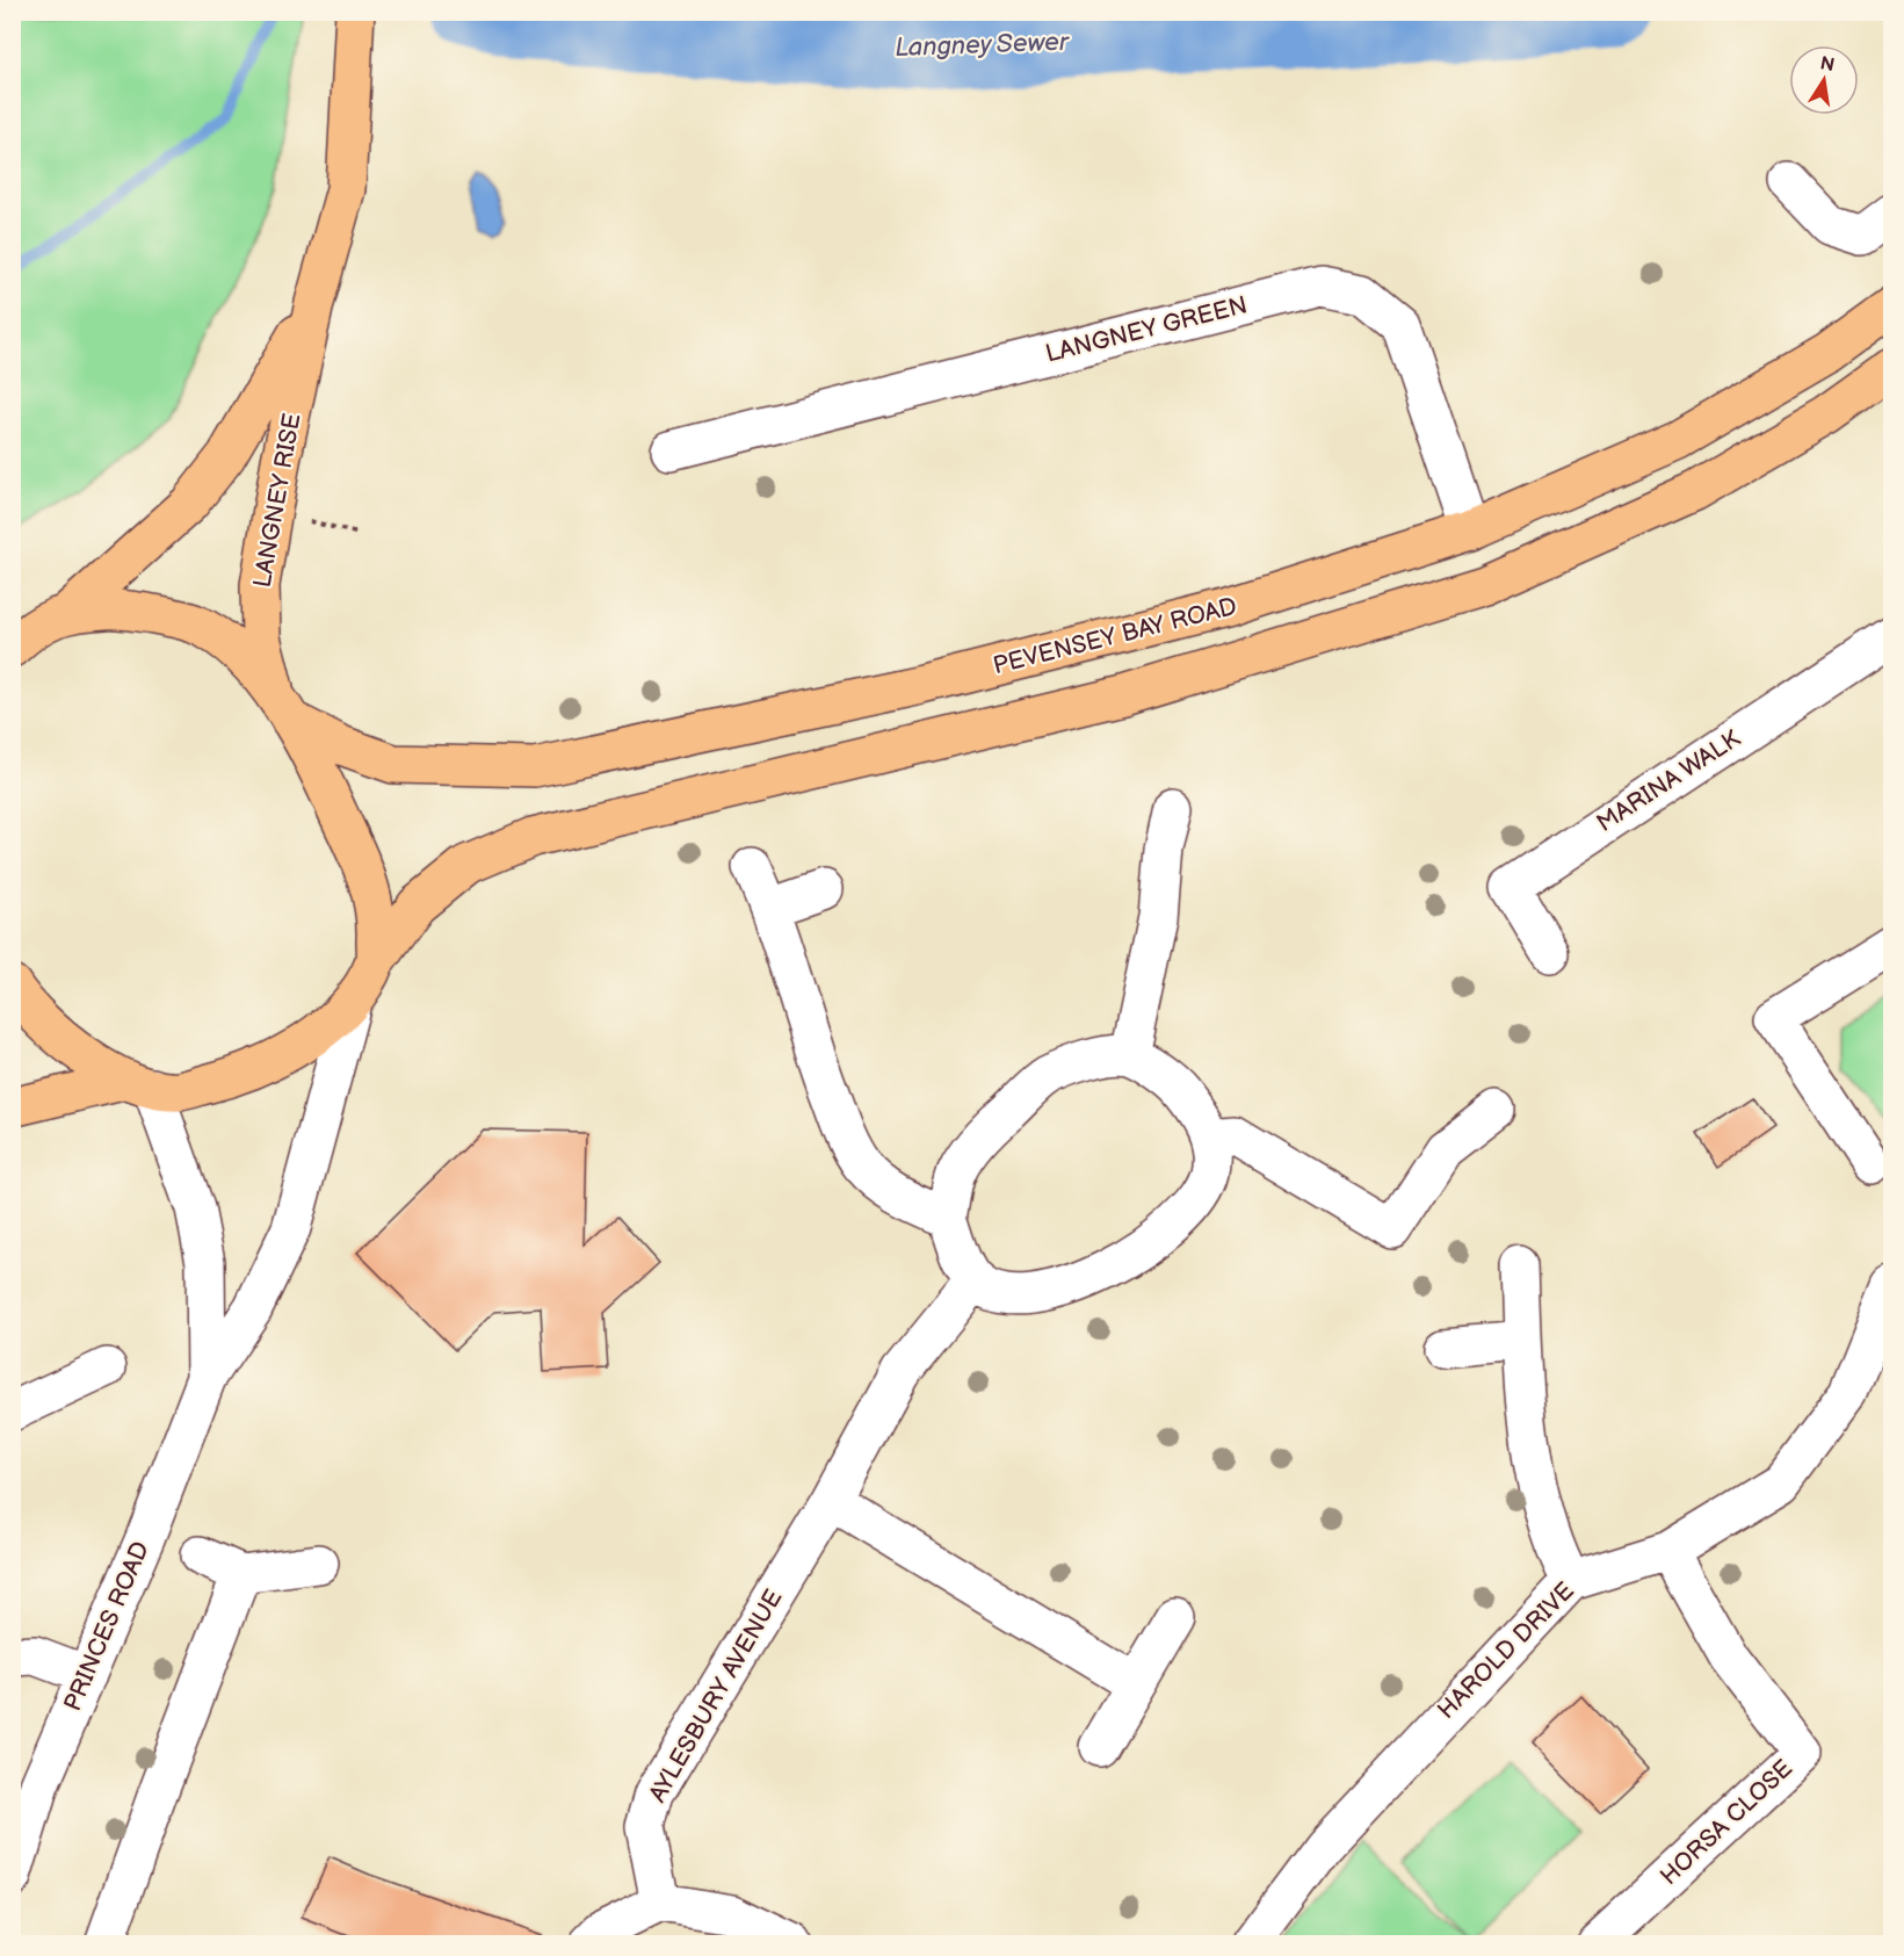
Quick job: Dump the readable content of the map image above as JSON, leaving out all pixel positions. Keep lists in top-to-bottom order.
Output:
{
  "streets": {
    "main road": ["LANGNEY RISE", "PEVENSEY BAY ROAD"],
    "street": [
      "LANGNEY GREEN",
      "MARINA WALK",
      "PRINCES ROAD",
      "HAROLD DRIVE",
      "AYLESBURY AVENUE",
      "HORSA CLOSE"
    ]
  },
  "crossings": [
    ["LANGNEY GREEN", "PEVENSEY BAY ROAD"],
    ["LANGNEY RISE", "PEVENSEY BAY ROAD"],
    ["HAROLD DRIVE", "HORSA CLOSE"]
  ],
  "water": ["Langney Sewer"],
  "north": "top"
}
